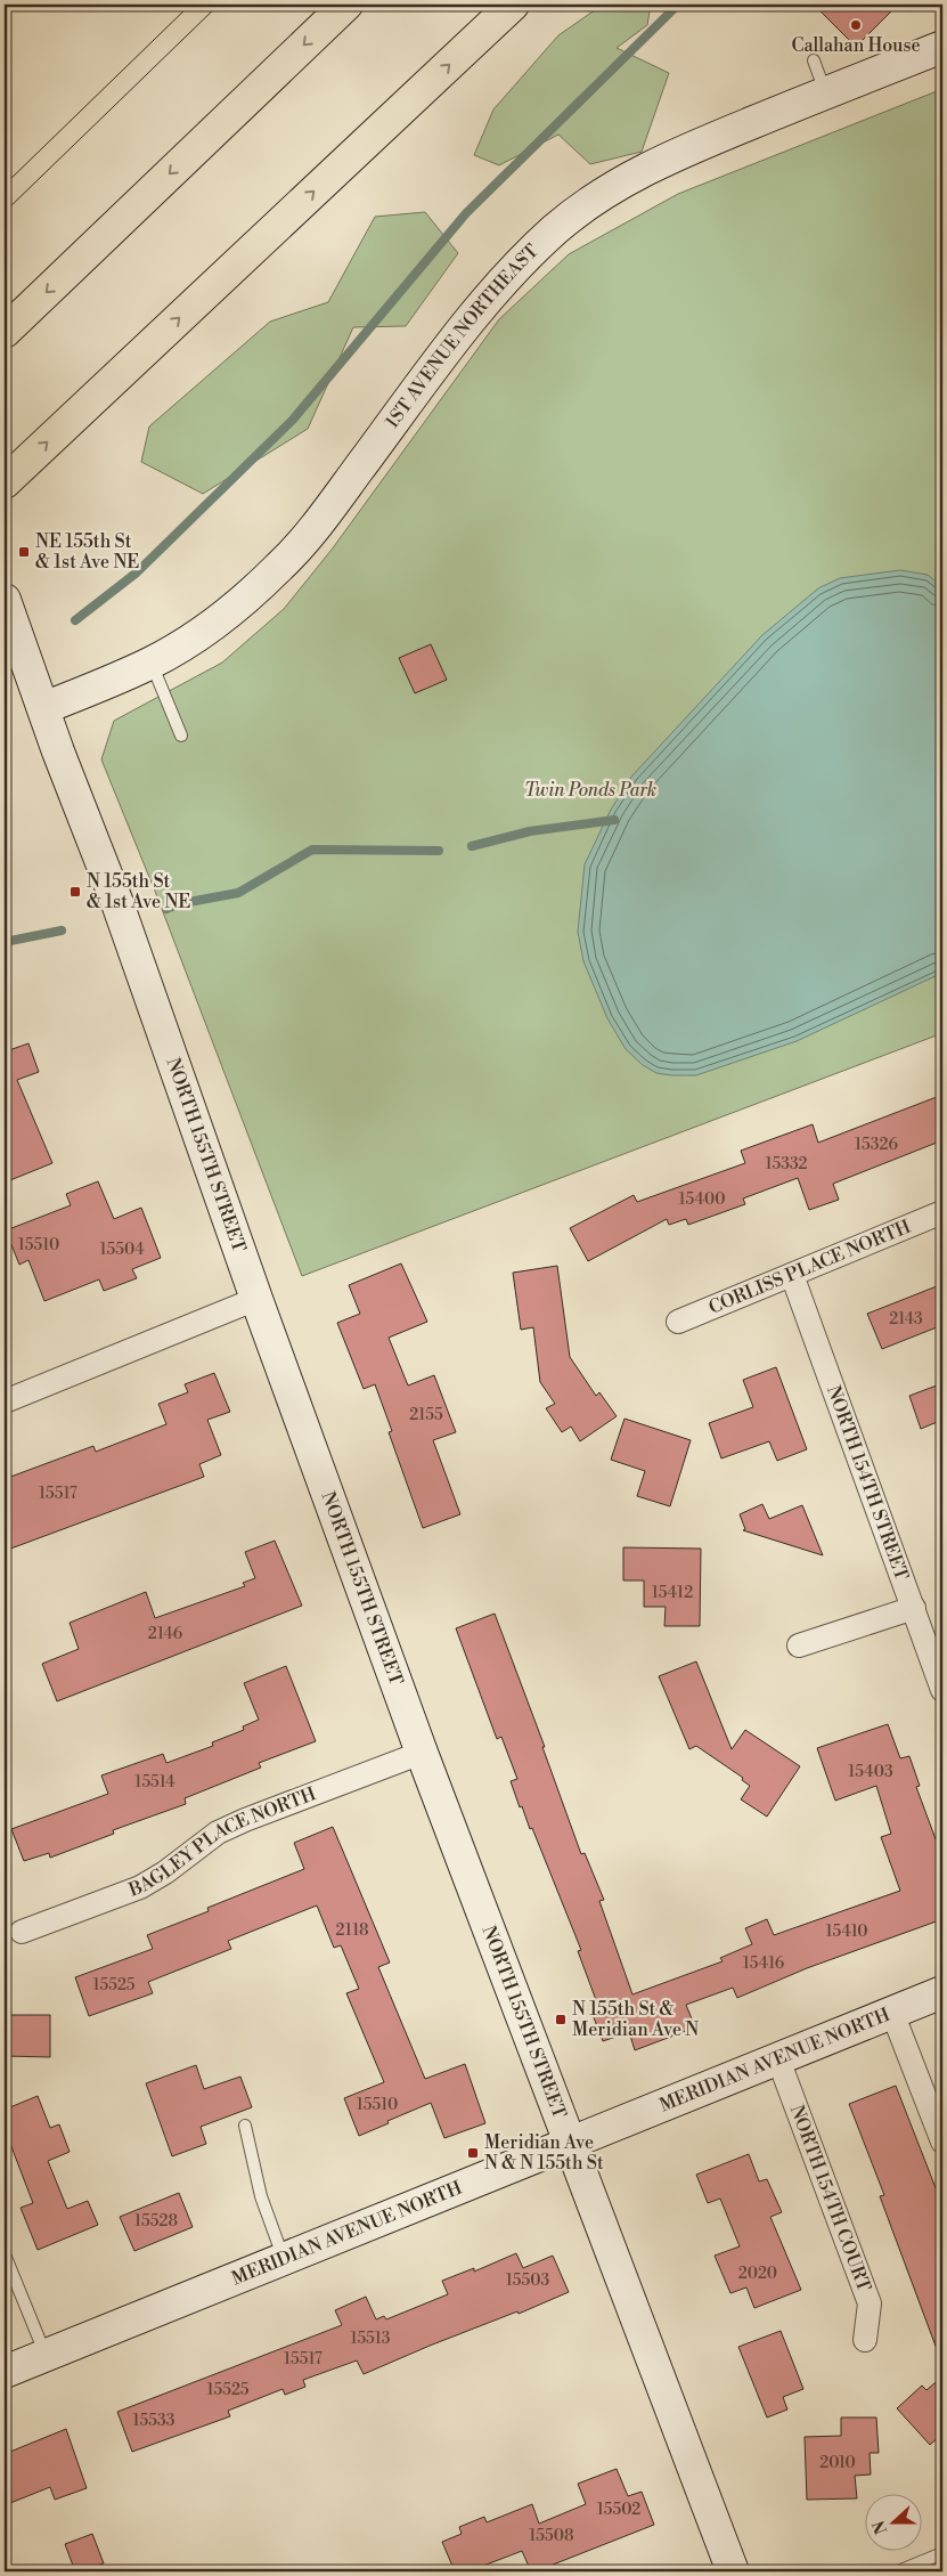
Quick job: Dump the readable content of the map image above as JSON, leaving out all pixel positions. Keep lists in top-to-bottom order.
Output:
{
  "streets": {
    "street": [
      "1ST AVENUE NORTHEAST",
      "NORTH 155TH STREET",
      "CORLISS PLACE NORTH",
      "NORTH 154TH STREET",
      "BAGLEY PLACE NORTH",
      "MERIDIAN AVENUE NORTH",
      "NORTH 154TH COURT"
    ]
  },
  "crossings": [
    ["1ST AVENUE NORTHEAST", "NORTH 155TH STREET"],
    ["NORTH 155TH STREET", "BAGLEY PLACE NORTH"],
    ["NORTH 155TH STREET", "MERIDIAN AVENUE NORTH"],
    ["CORLISS PLACE NORTH", "NORTH 154TH STREET"],
    ["MERIDIAN AVENUE NORTH", "NORTH 154TH COURT"]
  ],
  "parks": ["Twin Ponds Park"],
  "places": {
    "other": ["Callahan House"],
    "transit": [
      "NE 155th St & 1st Ave NE",
      "N 155th St & 1st Ave NE",
      "N 155th St & Meridian Ave N",
      "Meridian Ave N & N 155th St"
    ]
  },
  "house_numbers": [
    "15326",
    "15332",
    "15400",
    "15510",
    "15504",
    "2143",
    "2155",
    "15517",
    "15412",
    "2146",
    "15403",
    "15514",
    "2118",
    "15410",
    "15416",
    "15525",
    "15510",
    "15528",
    "2020",
    "15503",
    "15513",
    "15517",
    "15525",
    "15533",
    "2010",
    "15502",
    "15508"
  ],
  "north": "left"
}
